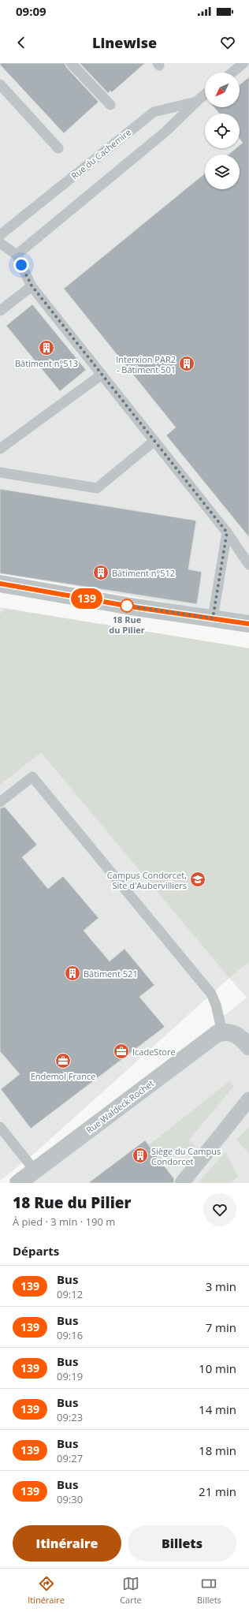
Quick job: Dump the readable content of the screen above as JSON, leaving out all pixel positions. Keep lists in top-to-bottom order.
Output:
{
  "streets": {
    "street": ["Rue Waldeck Rochet"],
    "lane": ["Rue du Cachemire"]
  },
  "places": {
    "building": [
      "Bâtiment n°513",
      "Interxion PAR2 - Bâtiment 501",
      "Bâtiment n°512",
      "Bâtiment 521",
      "Siège du Campus Condorcet"
    ],
    "other": ["18 Rue du Pilier"],
    "school or university": ["Campus Condorcet, Site d'Aubervilliers"],
    "office": ["IcadeStore", "Endemol France"]
  },
  "lines": ["bus line 139"],
  "north": "bottom left",
  "page": {
    "status": "09:09",
    "header": "Linewise",
    "on_map": "139",
    "heading": [
      ["18 Rue du Pilier", "À pied · 3 min · 190 m"],
      "Départs"
    ],
    "list": [
      {
        "mark": "139",
        "name": "Bus",
        "note": "09:12",
        "value": "3 min"
      },
      {
        "mark": "139",
        "name": "Bus",
        "note": "09:16",
        "value": "7 min"
      },
      {
        "mark": "139",
        "name": "Bus",
        "note": "09:19",
        "value": "10 min"
      },
      {
        "mark": "139",
        "name": "Bus",
        "note": "09:23",
        "value": "14 min"
      },
      {
        "mark": "139",
        "name": "Bus",
        "note": "09:27",
        "value": "18 min"
      },
      {
        "mark": "139",
        "name": "Bus",
        "note": "09:30",
        "value": "21 min"
      }
    ],
    "buttons": ["Itinéraire", "Billets"],
    "tabs": ["Itinéraire", "Carte", "Billets"]
  }
}
